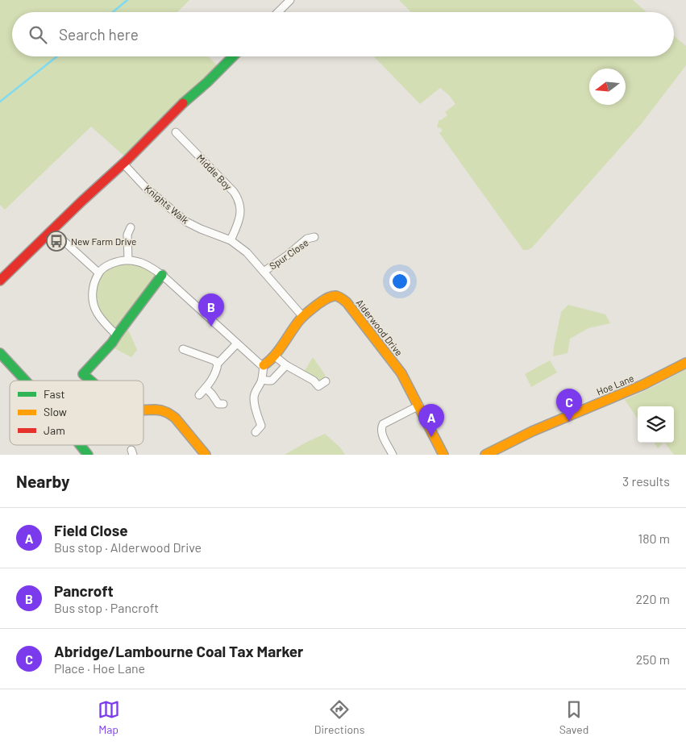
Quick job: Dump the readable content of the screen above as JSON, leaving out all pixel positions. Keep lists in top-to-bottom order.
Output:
{
  "streets": {
    "street": [
      "Middle Boy",
      "Knights Walk",
      "Spur Close",
      "Alderwood Drive",
      "Hoe Lane"
    ]
  },
  "crossings": [
    ["Middle Boy", "Knights Walk"],
    ["Knights Walk", "Spur Close"],
    ["Knights Walk", "Alderwood Drive"]
  ],
  "places": {
    "bus stop": ["New Farm Drive"]
  },
  "legend": ["Fast", "Slow", "Jam"],
  "north": "left",
  "page": {
    "search": "Search here",
    "pins": ["B", "C", "A"],
    "heading": ["Nearby", "3 results"],
    "list": [
      {
        "mark": "A",
        "name": "Field Close",
        "note": "Bus stop · Alderwood Drive",
        "value": "180 m"
      },
      {
        "mark": "B",
        "name": "Pancroft",
        "note": "Bus stop · Pancroft",
        "value": "220 m"
      },
      {
        "mark": "C",
        "name": "Abridge/Lambourne Coal Tax Marker",
        "note": "Place · Hoe Lane",
        "value": "250 m"
      }
    ],
    "nav": ["Map", "Directions", "Saved"]
  }
}
